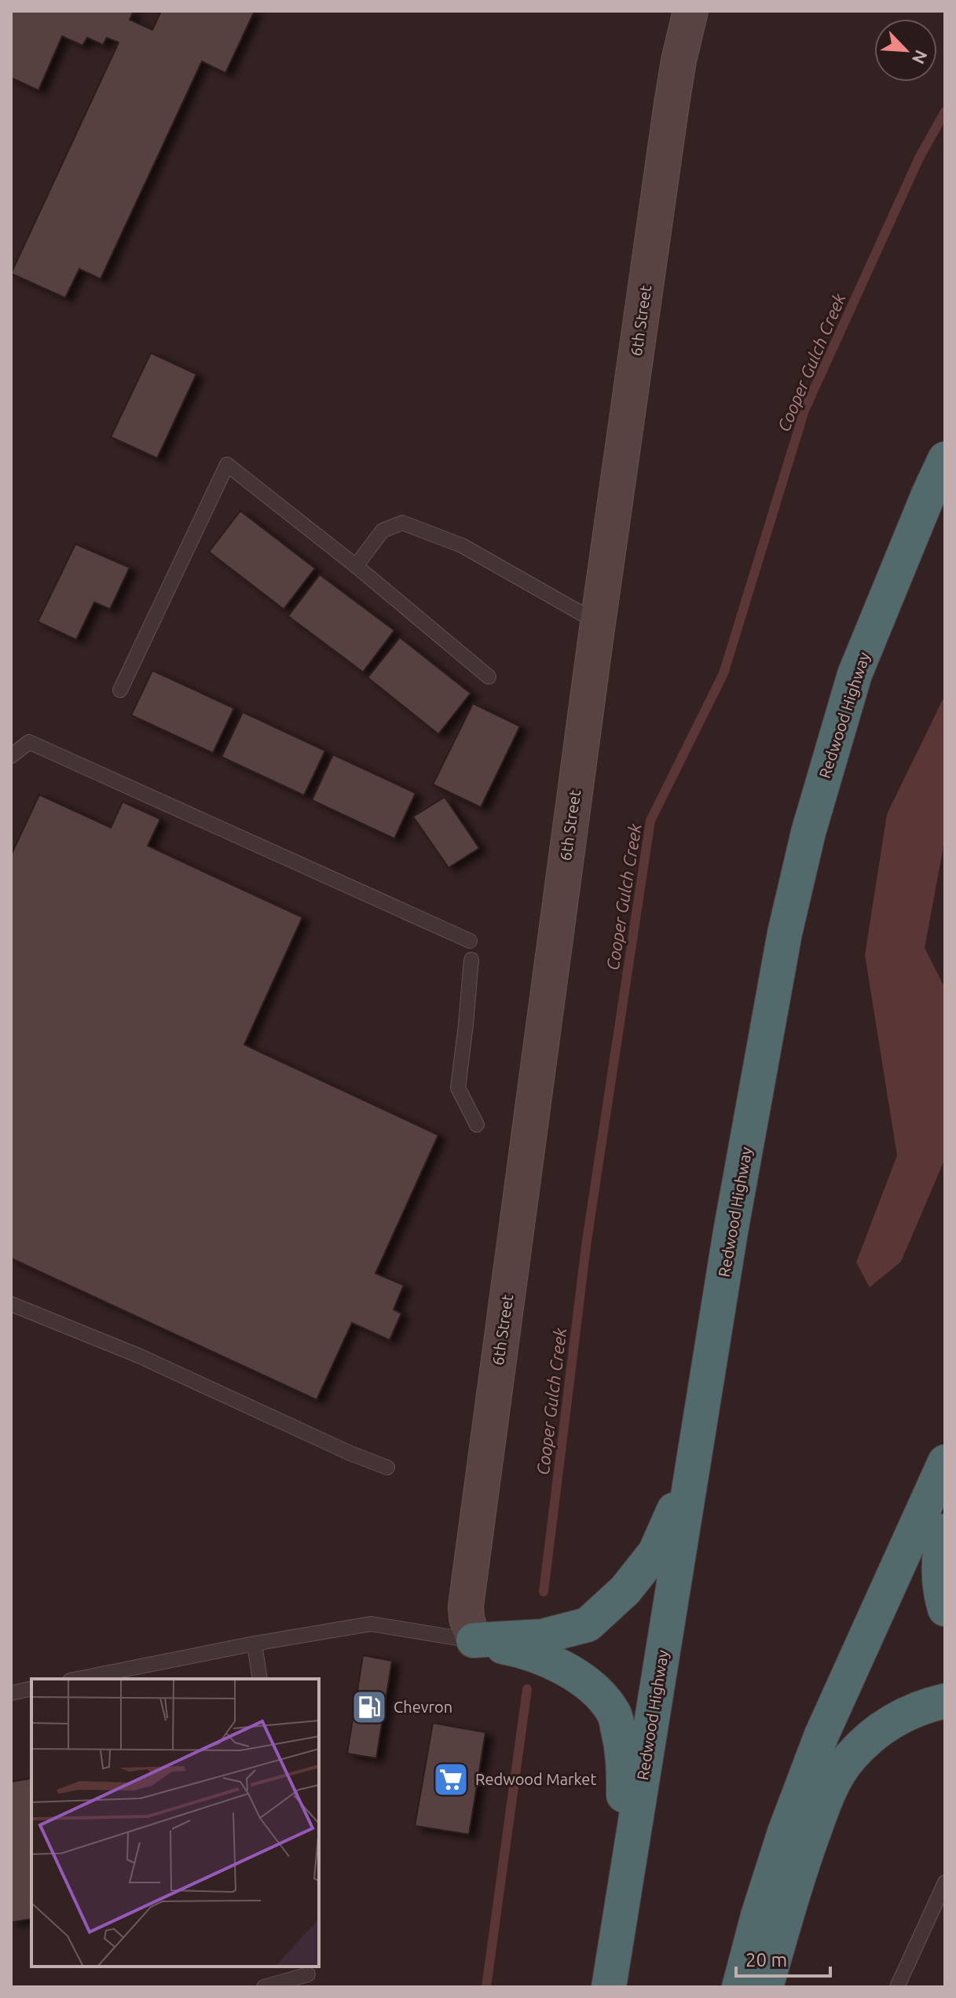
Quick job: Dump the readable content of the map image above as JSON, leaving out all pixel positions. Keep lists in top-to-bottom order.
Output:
{
  "streets": {
    "highway": ["Redwood Highway"],
    "street": ["6th Street"]
  },
  "water": ["Cooper Gulch Creek"],
  "places": {
    "fuel station": ["Chevron"],
    "supermarket": ["Redwood Market"]
  },
  "scale_bar": "20 m",
  "north": "bottom right"
}
